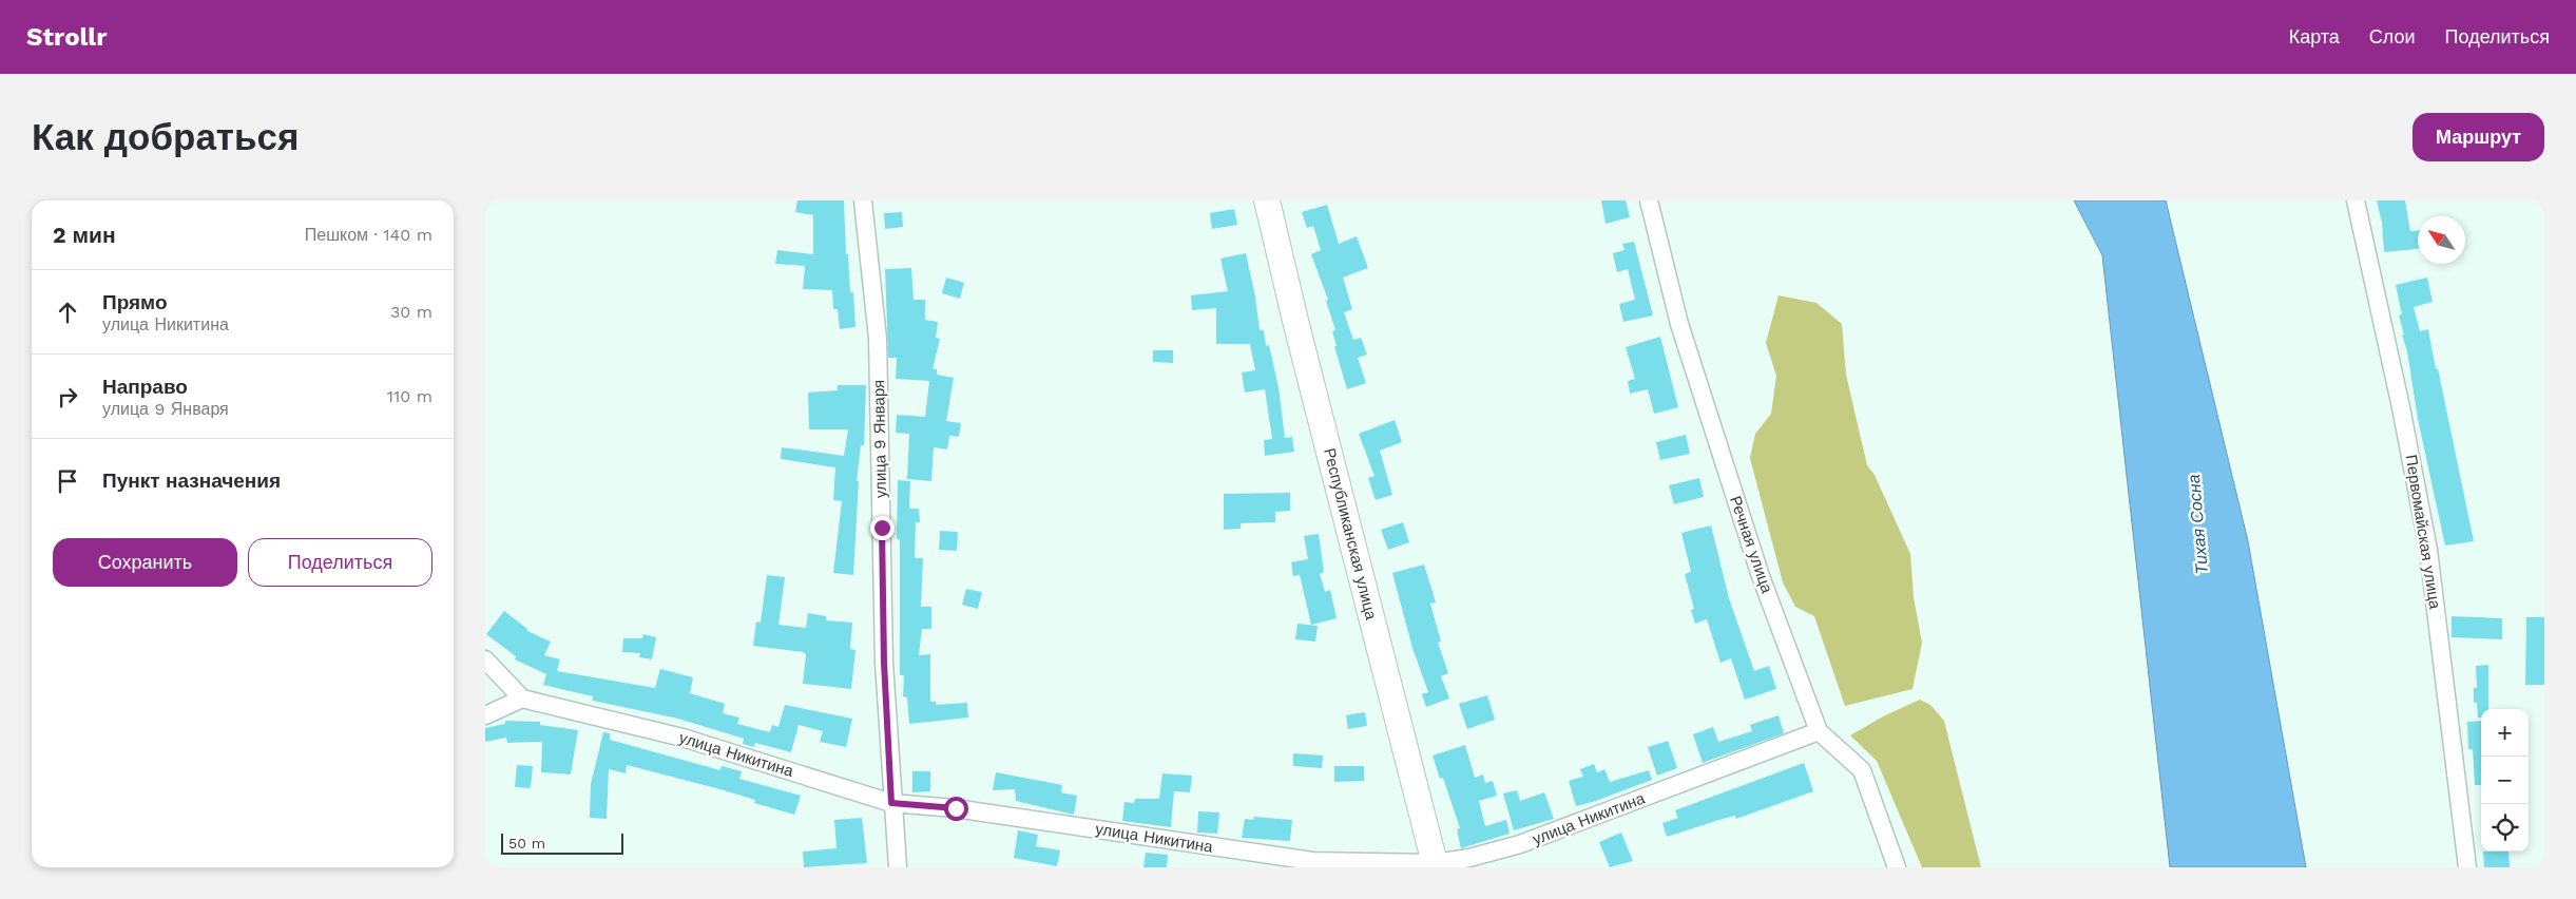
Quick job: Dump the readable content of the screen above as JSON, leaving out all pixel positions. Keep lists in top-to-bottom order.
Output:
{
  "streets": {
    "street": [
      "улица 9 Января",
      "Первомайская улица",
      "Республиканская улица",
      "Речная улица",
      "улица Никитина"
    ]
  },
  "crossings": [
    ["улица 9 Января", "улица Никитина"],
    ["Республиканская улица", "улица Никитина"],
    ["Речная улица", "улица Никитина"]
  ],
  "water": ["Тихая Сосна"],
  "scale_bar": "50 m",
  "north": "top left",
  "page": {
    "header": "Strollr",
    "nav": ["Карта", "Слои", "Поделиться"],
    "buttons": [
      "Маршрут",
      ["Сохранить", "Поделиться"]
    ],
    "title": "Как добраться",
    "heading": ["2 мин", "Пешком · 140 m"],
    "list": [
      ["Прямо", "улица Никитина", "30 m"],
      ["Направо", "улица 9 Января", "110 m"],
      "Пункт назначения"
    ],
    "map_buttons": ["+", "−"],
    "scale": "50 m"
  }
}
